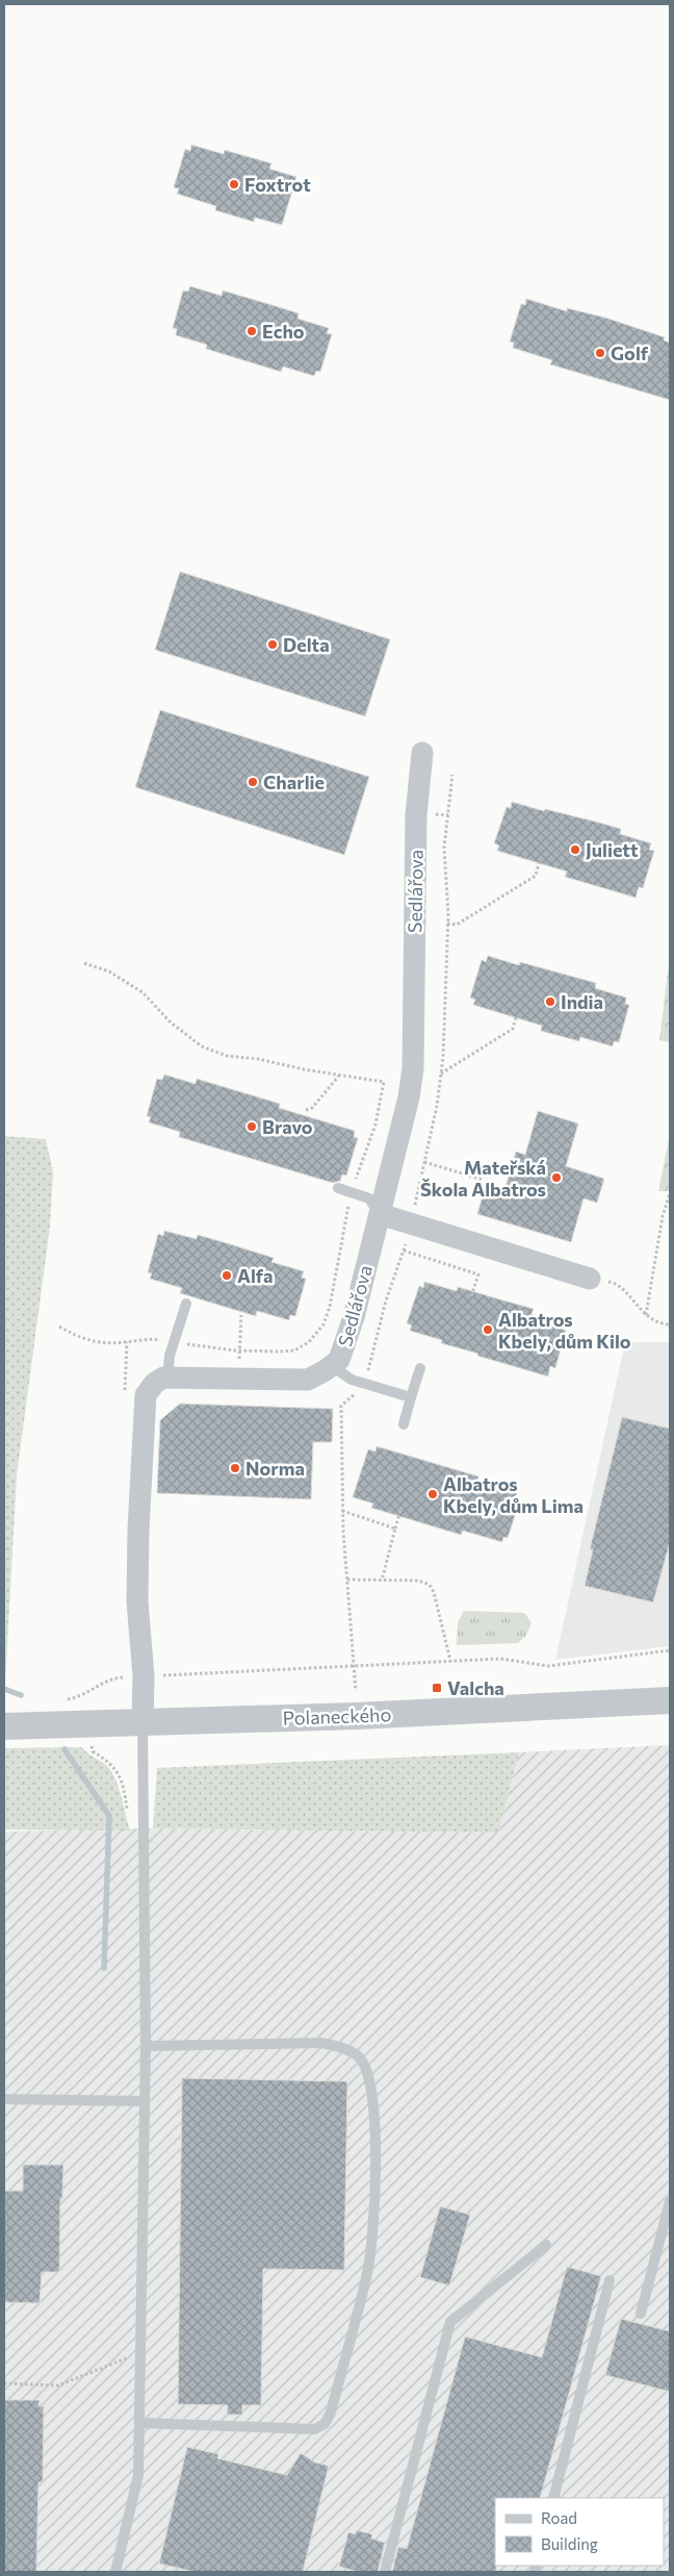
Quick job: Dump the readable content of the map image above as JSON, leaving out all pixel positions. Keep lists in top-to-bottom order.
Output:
{
  "streets": {
    "street": ["Sedlářova", "Polaneckého"]
  },
  "places": {
    "other": [
      "Foxtrot",
      "Echo",
      "Golf",
      "Delta",
      "Charlie",
      "Juliett",
      "India",
      "Bravo",
      "Mateřská Škola Albatros",
      "Alfa",
      "Albatros Kbely, dům Kilo",
      "Norma",
      "Albatros Kbely, dům Lima"
    ],
    "transit": ["Valcha"]
  },
  "legend": ["Road", "Building"]
}
